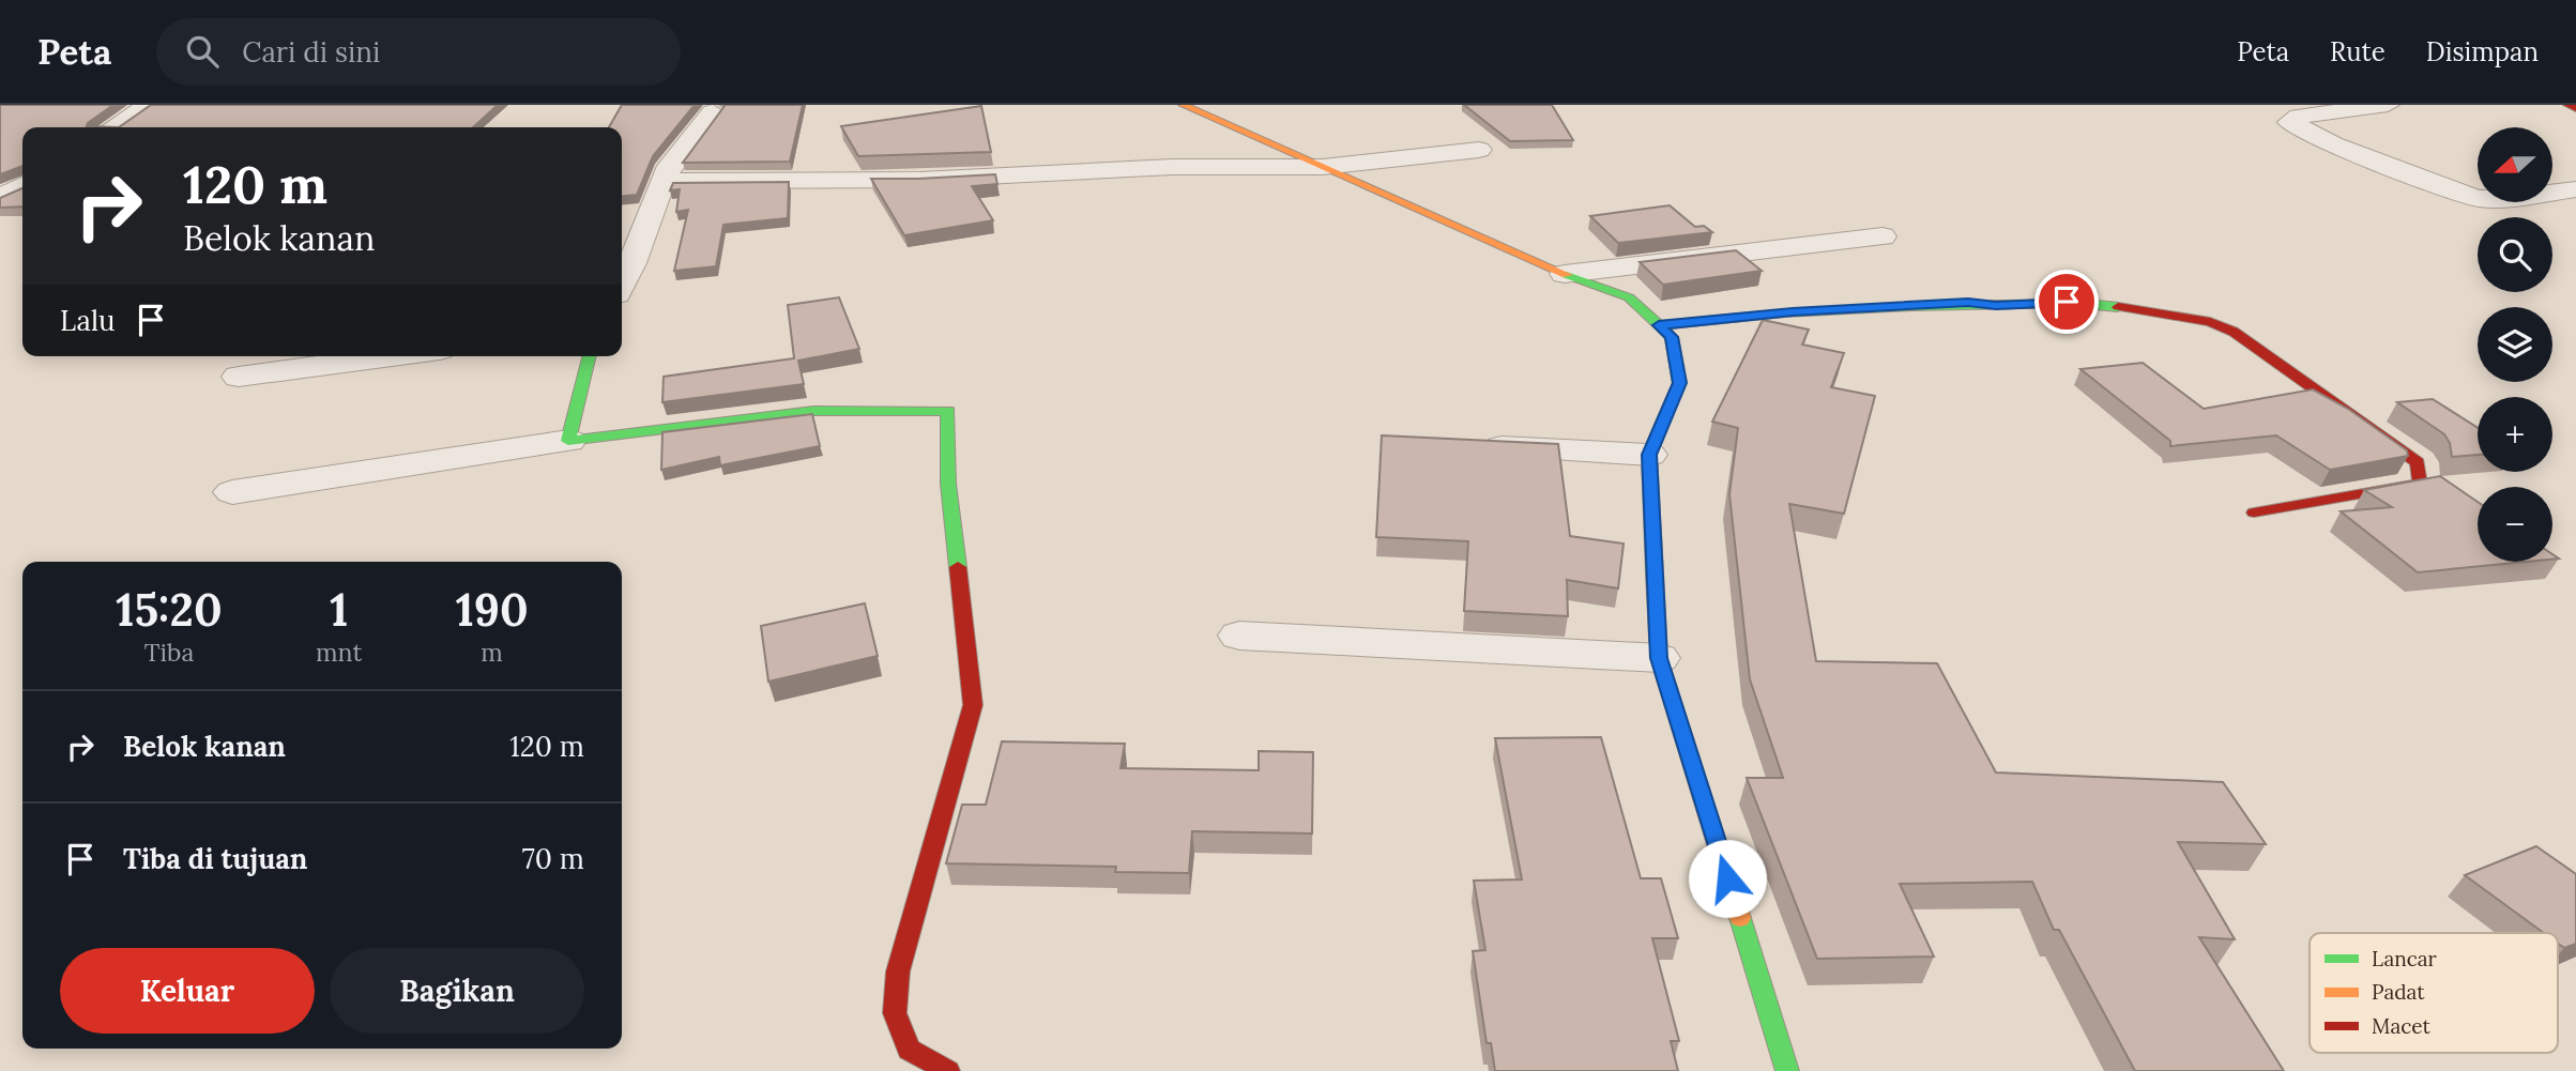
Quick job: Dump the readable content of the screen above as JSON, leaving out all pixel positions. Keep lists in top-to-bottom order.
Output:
{
  "legend": ["Lancar", "Padat", "Macet"],
  "north": "left",
  "page": {
    "header": "Peta",
    "search": "Cari di sini",
    "nav": ["Peta", "Rute", "Disimpan"],
    "map_buttons": ["+", "−"],
    "turn": ["120 m", "Belok kanan"],
    "then": "Lalu",
    "eta": [
      "15:20",
      "Tiba",
      "1",
      "mnt",
      "190",
      "m"
    ],
    "list": [
      {
        "name": "Belok kanan",
        "value": "120 m"
      },
      {
        "name": "Tiba di tujuan",
        "value": "70 m"
      }
    ],
    "buttons": ["Keluar", "Bagikan"]
  }
}
